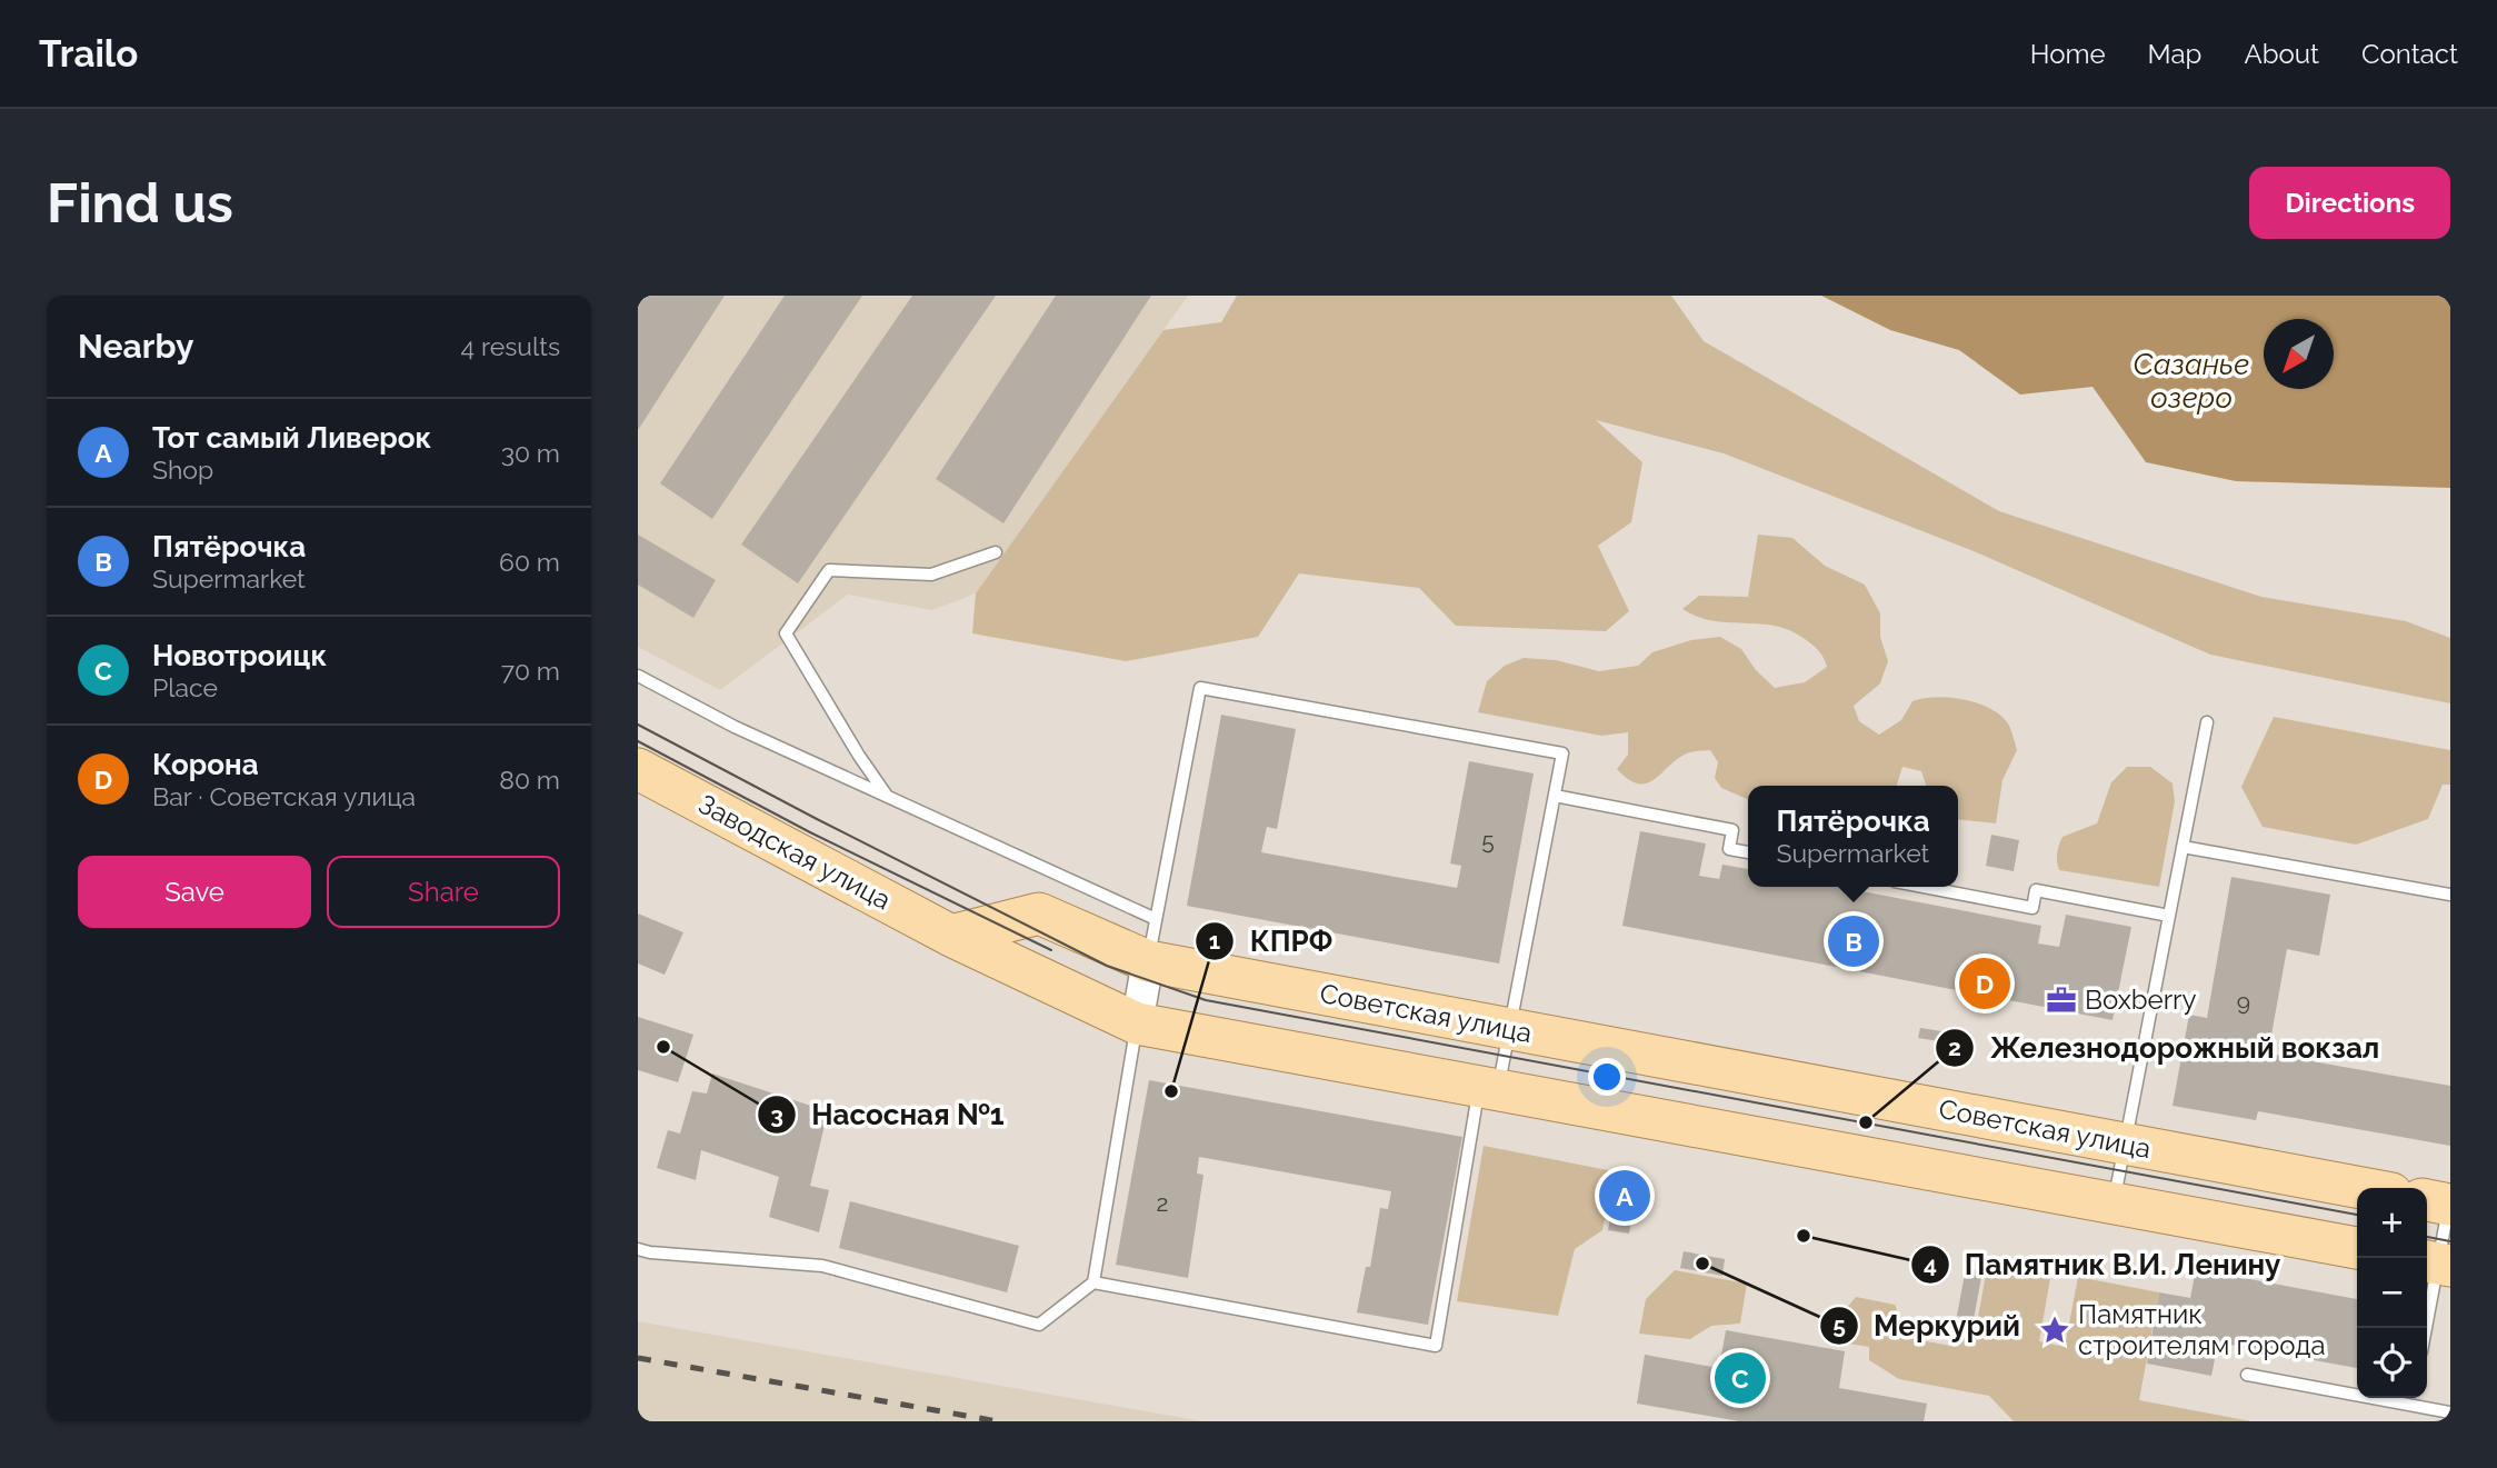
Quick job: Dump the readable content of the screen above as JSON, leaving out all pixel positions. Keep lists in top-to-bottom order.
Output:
{
  "streets": {
    "main road": ["Заводская улица", "Советская улица"]
  },
  "crossings": [
    ["Заводская улица", "Советская улица"]
  ],
  "water": ["Сазанье озеро"],
  "places": {
    "office": ["Boxberry"],
    "other": [
      "Насосная №1",
      "КПРФ",
      "Железнодорожный вокзал",
      "Памятник В.И. Ленину",
      "Меркурий"
    ],
    "place": ["Памятник строителям города"]
  },
  "house_numbers": ["5", "9", "2"],
  "north": "bottom left",
  "page": {
    "header": "Trailo",
    "nav": [
      "Home",
      "Map",
      "About",
      "Contact"
    ],
    "buttons": [
      "Directions",
      ["Save", "Share"]
    ],
    "title": "Find us",
    "heading": ["Nearby", "4 results"],
    "list": [
      {
        "mark": "A",
        "name": "Тот самый Ливерок",
        "note": "Shop",
        "value": "30 m"
      },
      {
        "mark": "B",
        "name": "Пятёрочка",
        "note": "Supermarket",
        "value": "60 m"
      },
      {
        "mark": "C",
        "name": "Новотроицк",
        "note": "Place",
        "value": "70 m"
      },
      {
        "mark": "D",
        "name": "Корона",
        "note": "Bar · Советская улица",
        "value": "80 m"
      }
    ],
    "popup": ["Пятёрочка", "Supermarket"],
    "pins": [
      "B",
      "D",
      "A",
      "C"
    ],
    "map_buttons": ["+", "−"]
  }
}
